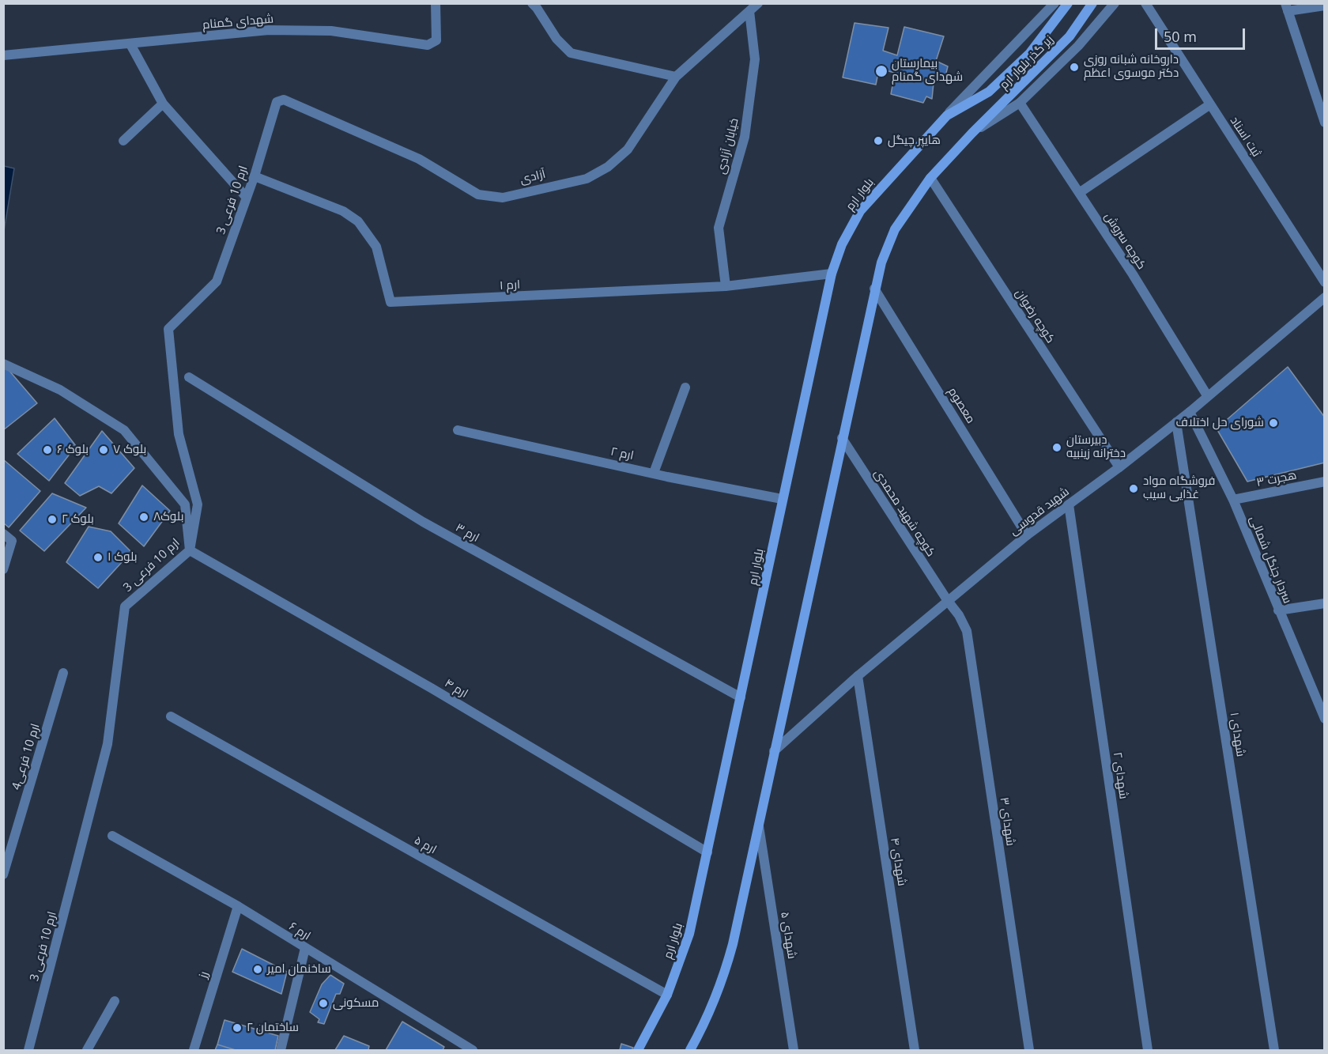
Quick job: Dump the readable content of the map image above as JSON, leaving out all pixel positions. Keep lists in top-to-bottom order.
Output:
{
  "streets": {
    "main road": ["زیر گذر بلوار ارم", "بلوار ارم"],
    "street": [
      "شهدای گمنام",
      "ثبت اسناد",
      "خیابان آزادی",
      "آزادی",
      "ارم 10 فرعی 3",
      "کوچه سروش",
      "ارم ۱",
      "کوچه رضوان",
      "معصوم",
      "ارم ۲",
      "هجرت ۳",
      "شهید قدوسی",
      "کوچه شهید محمدی",
      "ارم ۳",
      "سردار جنگل شمالی",
      "ارم ۴",
      "شهدای ۱",
      "ارم 10 فرعی4",
      "شهدای ۲",
      "شهدای ۳",
      "ارم ۵",
      "شهدای ۴",
      "ارم ۶",
      "شهدای ۵",
      "رز"
    ]
  },
  "crossings": [
    ["زیر گذر بلوار ارم", "بلوار ارم"],
    ["خیابان آزادی", "آزادی"],
    ["خیابان آزادی", "ارم ۱"],
    ["آزادی", "ارم 10 فرعی 3"],
    ["بلوار ارم", "ارم ۱"],
    ["بلوار ارم", "ارم ۲"],
    ["بلوار ارم", "ارم ۳"],
    ["بلوار ارم", "ارم ۴"],
    ["بلوار ارم", "ارم ۵"],
    ["ارم 10 فرعی 3", "ارم ۱"],
    ["ارم 10 فرعی 3", "ارم ۴"],
    ["کوچه سروش", "شهید قدوسی"],
    ["کوچه رضوان", "شهید قدوسی"],
    ["معصوم", "شهید قدوسی"],
    ["هجرت ۳", "سردار جنگل شمالی"],
    ["شهید قدوسی", "کوچه شهید محمدی"],
    ["شهید قدوسی", "سردار جنگل شمالی"],
    ["شهید قدوسی", "شهدای ۱"],
    ["شهید قدوسی", "شهدای ۲"],
    ["شهید قدوسی", "شهدای ۳"],
    ["شهید قدوسی", "شهدای ۴"],
    ["کوچه شهید محمدی", "شهدای ۳"],
    ["ارم ۶", "رز"]
  ],
  "places": [
    "داروخانه شبانه روزی دکتر موسوی اعظم",
    "بیمارستان شهدای گمنام",
    "هایپر چیگل",
    "شورای حل اختلاف",
    "دبیرستان دخترانه زینبیه",
    "بلوک ۶",
    "بلوک ۷",
    "فروشگاه مواد غذایی سیب",
    "بلوک۸",
    "بلوک ۲",
    "بلوک ۱",
    "ساخنمان امیر",
    "مسکونی",
    "ساختمان ۲"
  ],
  "scale_bar": "50 m"
}
